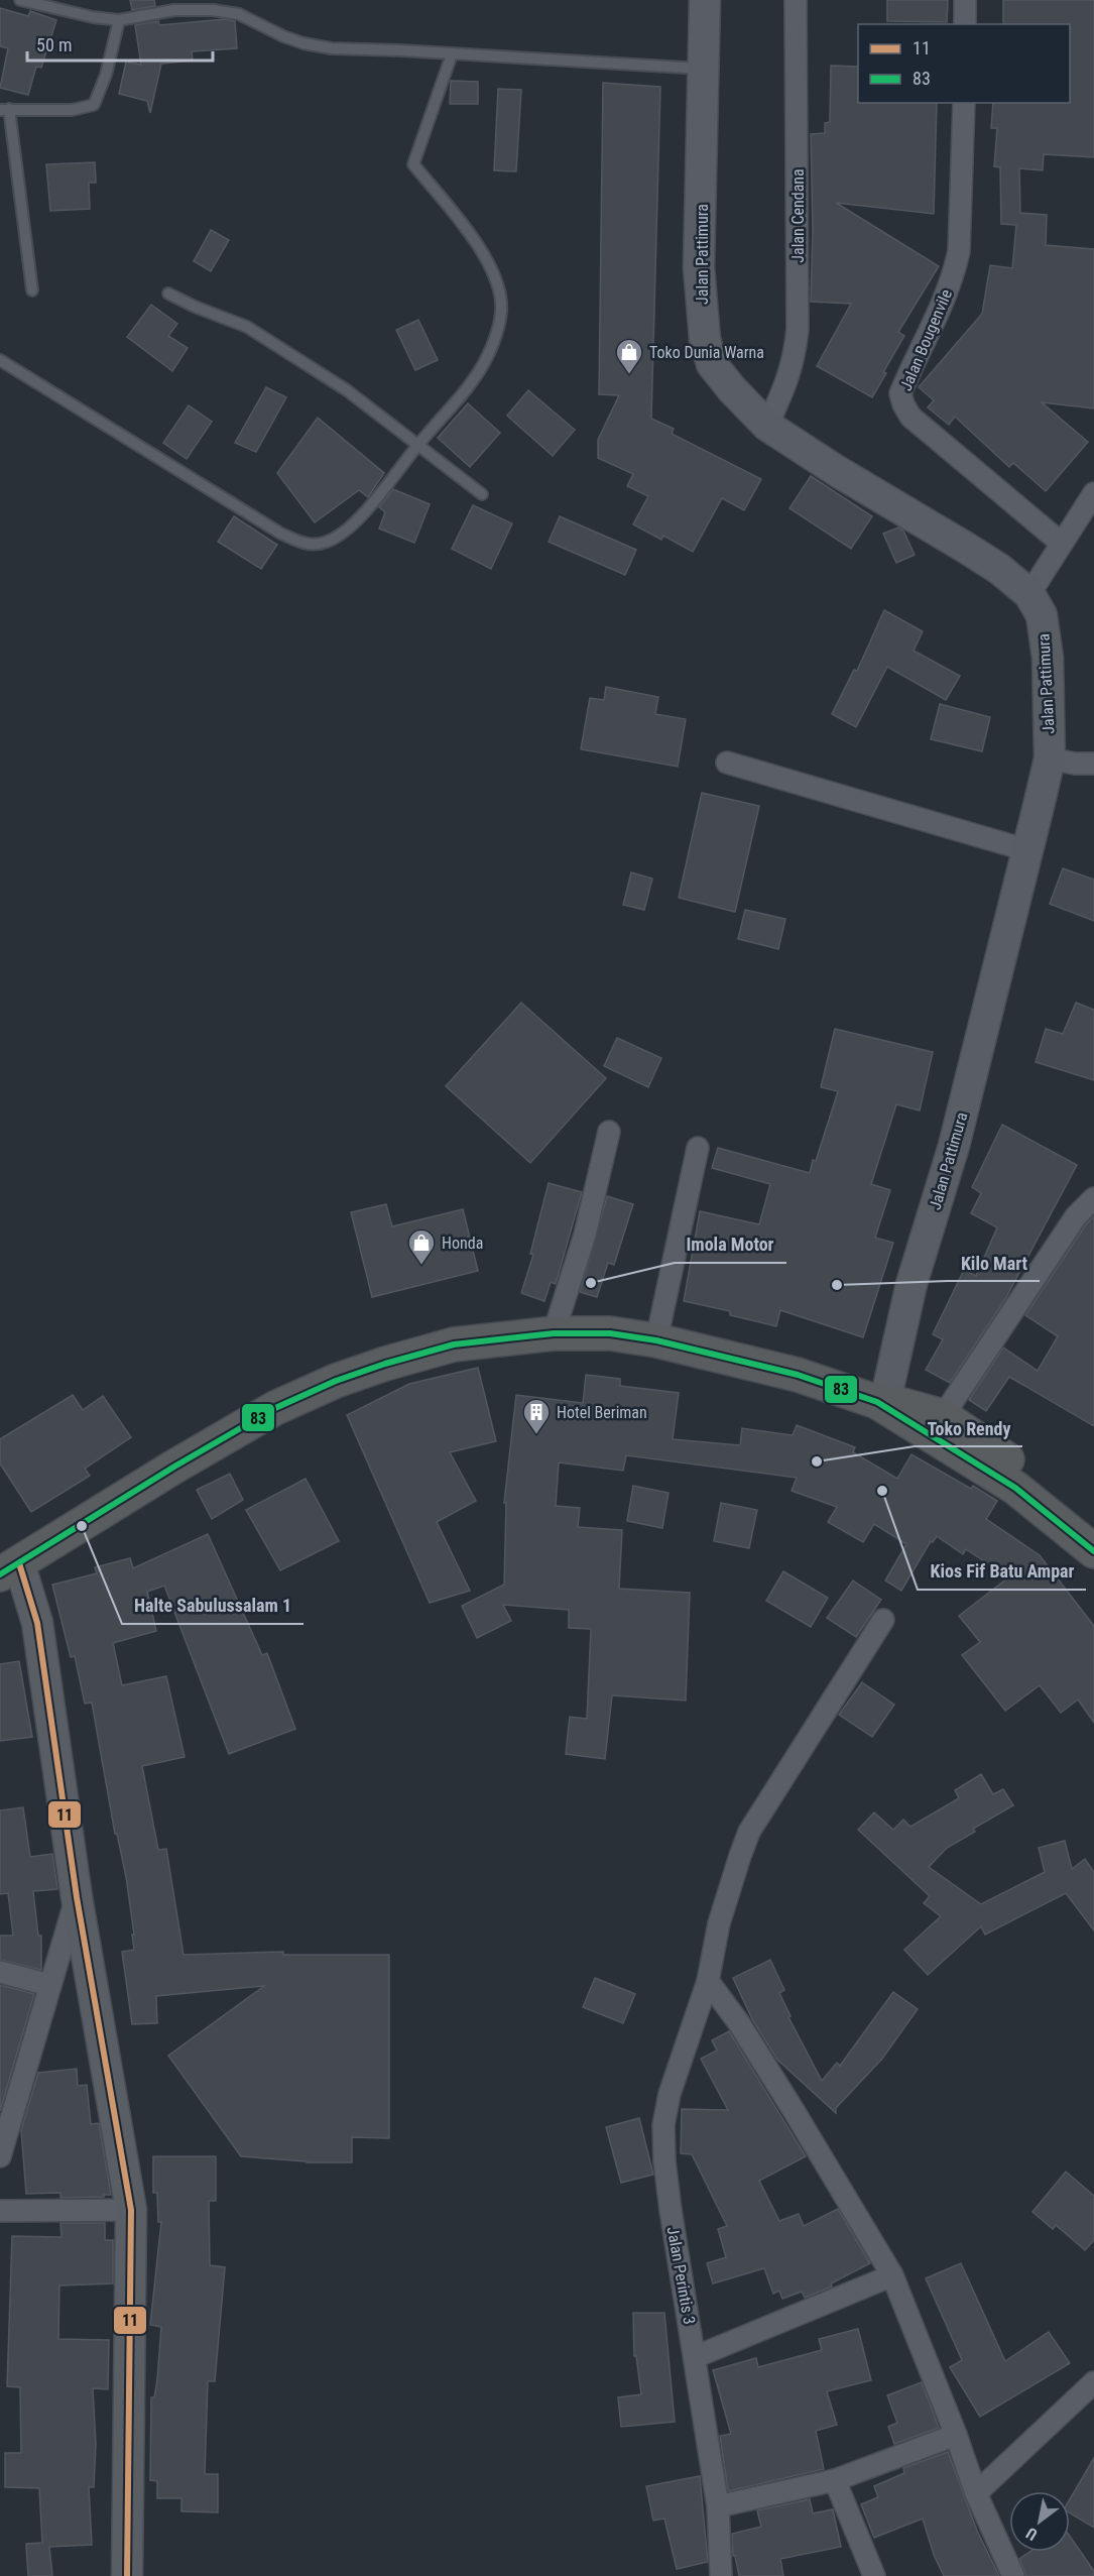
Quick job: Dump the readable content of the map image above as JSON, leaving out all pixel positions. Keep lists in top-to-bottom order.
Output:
{
  "streets": {
    "street": [
      "Jalan Cendana",
      "Jalan Pattimura",
      "Jalan Bougenvile",
      "Jalan Perintis 3"
    ]
  },
  "crossings": [
    ["Jalan Cendana", "Jalan Pattimura"]
  ],
  "places": {
    "shop": ["Toko Dunia Warna", "Honda"],
    "other": [
      "Imola Motor",
      "Kilo Mart",
      "Toko Rendy",
      "Kios Fif Batu Ampar",
      "Halte Sabulussalam 1"
    ],
    "building": ["Hotel Beriman"]
  },
  "lines": ["transit line 83", "transit line 11"],
  "legend": ["11", "83"],
  "scale_bar": "50 m",
  "north": "bottom left"
}
